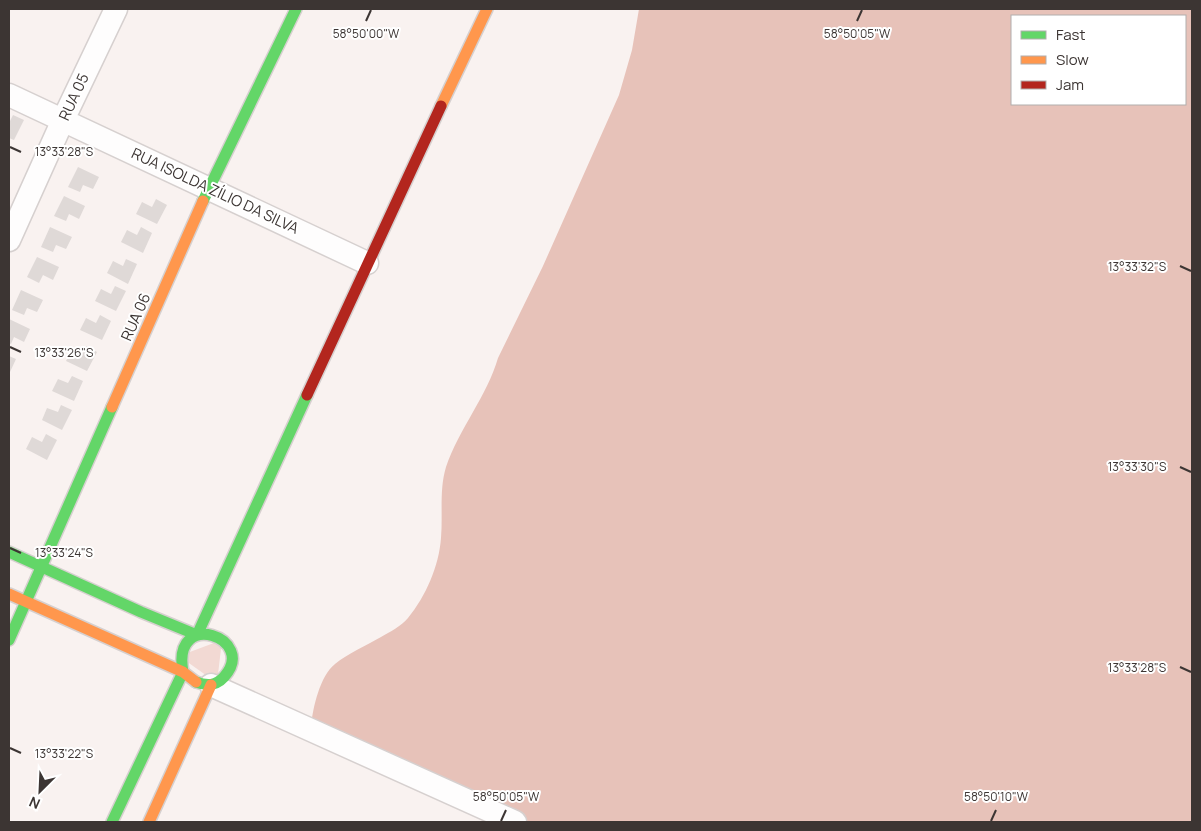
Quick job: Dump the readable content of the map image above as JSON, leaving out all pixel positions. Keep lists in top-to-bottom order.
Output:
{
  "streets": {
    "street": ["RUA 05", "RUA ISOLDA ZÍLIO DA SILVA", "RUA 06"]
  },
  "crossings": [
    ["RUA 05", "RUA ISOLDA ZÍLIO DA SILVA"],
    ["RUA ISOLDA ZÍLIO DA SILVA", "RUA 06"]
  ],
  "legend": ["Fast", "Slow", "Jam"],
  "north": "bottom left",
  "coordinates": [
    "58°50'00\"W",
    "58°50'05\"W",
    "13°33'28\"S",
    "13°33'32\"S",
    "13°33'26\"S",
    "13°33'30\"S",
    "13°33'24\"S",
    "13°33'22\"S",
    "58°50'10\"W"
  ]
}
